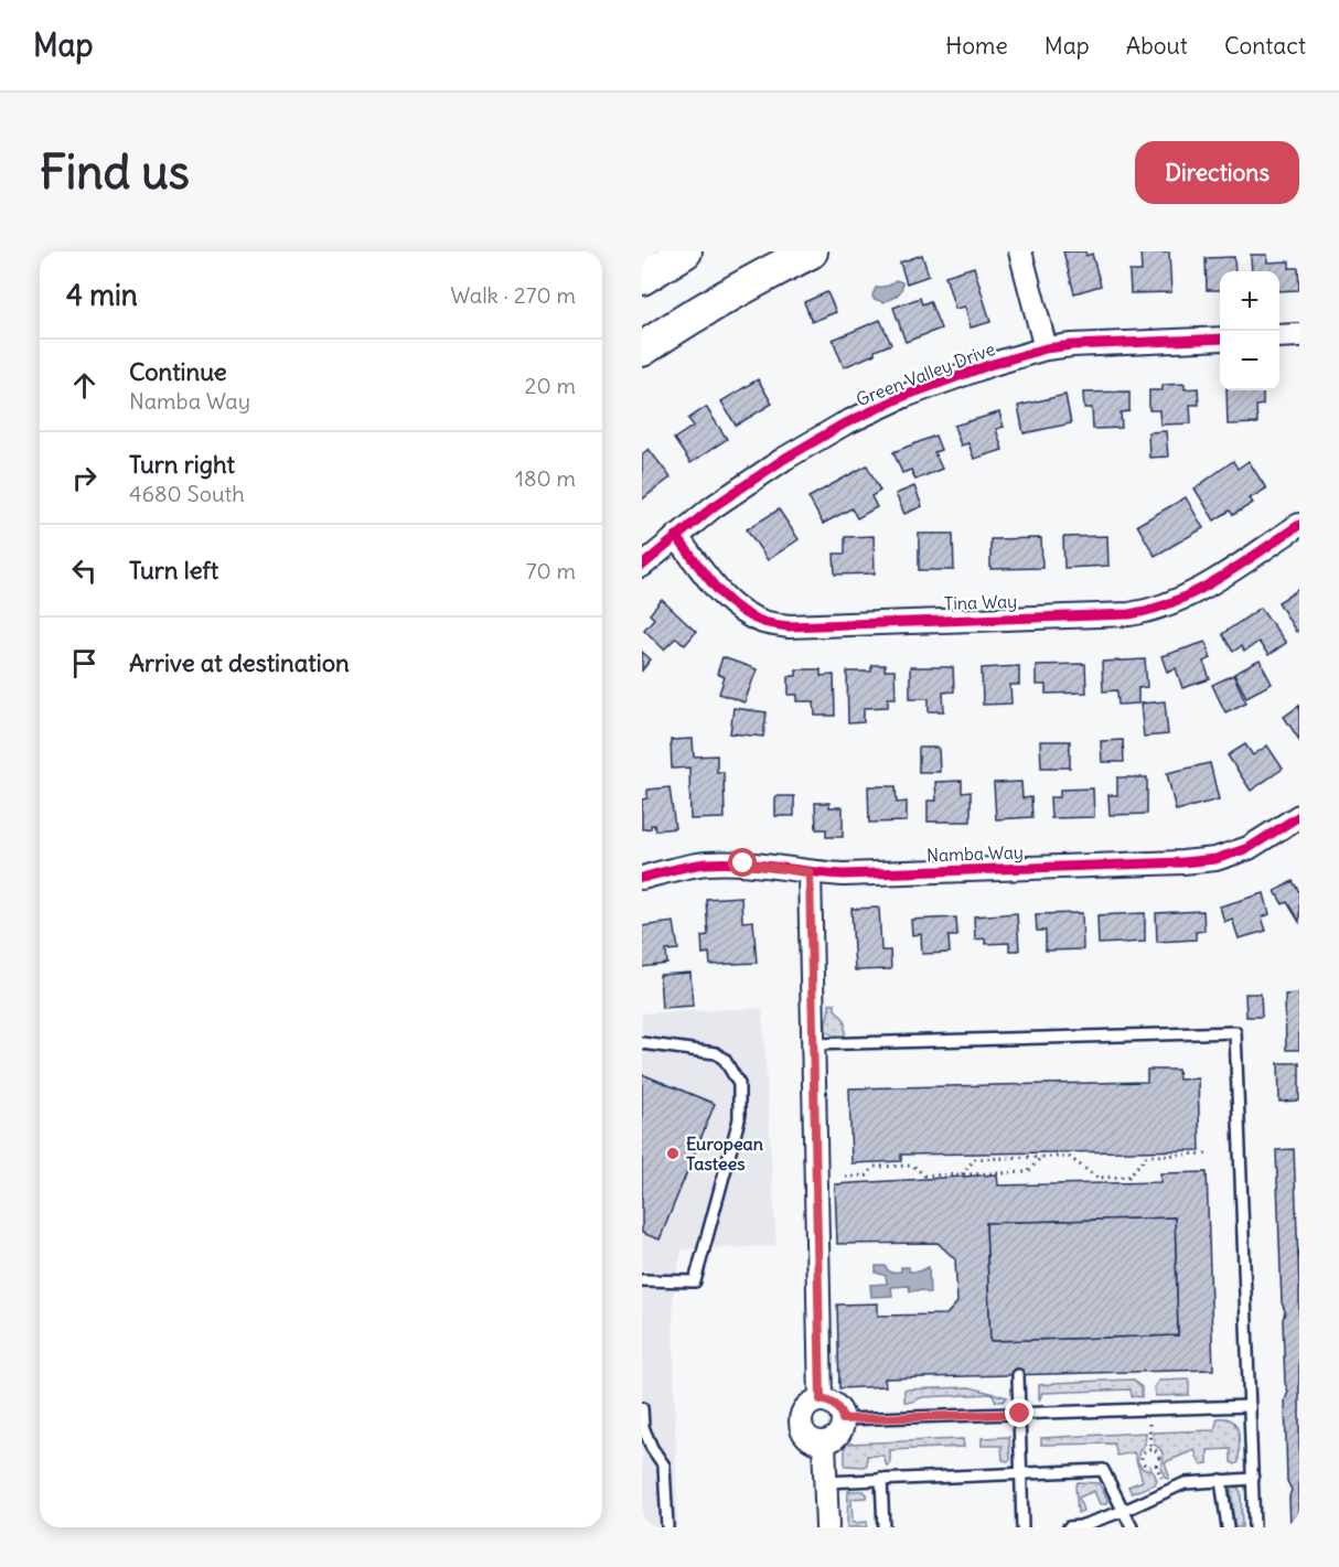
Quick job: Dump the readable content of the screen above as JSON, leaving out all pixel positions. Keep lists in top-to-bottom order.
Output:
{
  "streets": {
    "street": ["Green Valley Drive", "Tina Way", "Namba Way"]
  },
  "crossings": [
    ["Green Valley Drive", "Tina Way"]
  ],
  "places": ["European Tastees"],
  "page": {
    "header": "Map",
    "nav": [
      "Home",
      "Map",
      "About",
      "Contact"
    ],
    "buttons": "Directions",
    "title": "Find us",
    "heading": ["4 min", "Walk · 270 m"],
    "map_buttons": ["+", "−"],
    "list": [
      ["Continue", "Namba Way", "20 m"],
      ["Turn right", "4680 South", "180 m"],
      ["Turn left", "70 m"],
      "Arrive at destination"
    ]
  }
}
